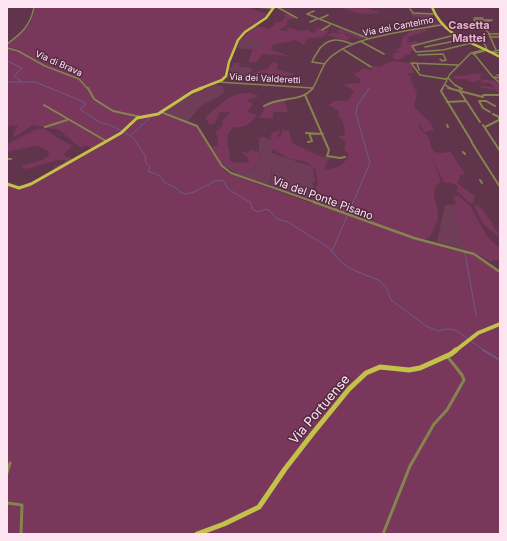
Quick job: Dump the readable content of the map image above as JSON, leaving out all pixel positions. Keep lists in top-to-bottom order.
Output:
{
  "streets": {
    "main road": ["Via Portuense"],
    "street": [
      "Via dei Cantelmo",
      "Via di Brava",
      "Via dei Valderetti",
      "Via del Ponte Pisano"
    ]
  },
  "crossings": [
    ["Via dei Cantelmo", "Via dei Valderetti"]
  ],
  "districts": ["Casetta Mattei"]
}
